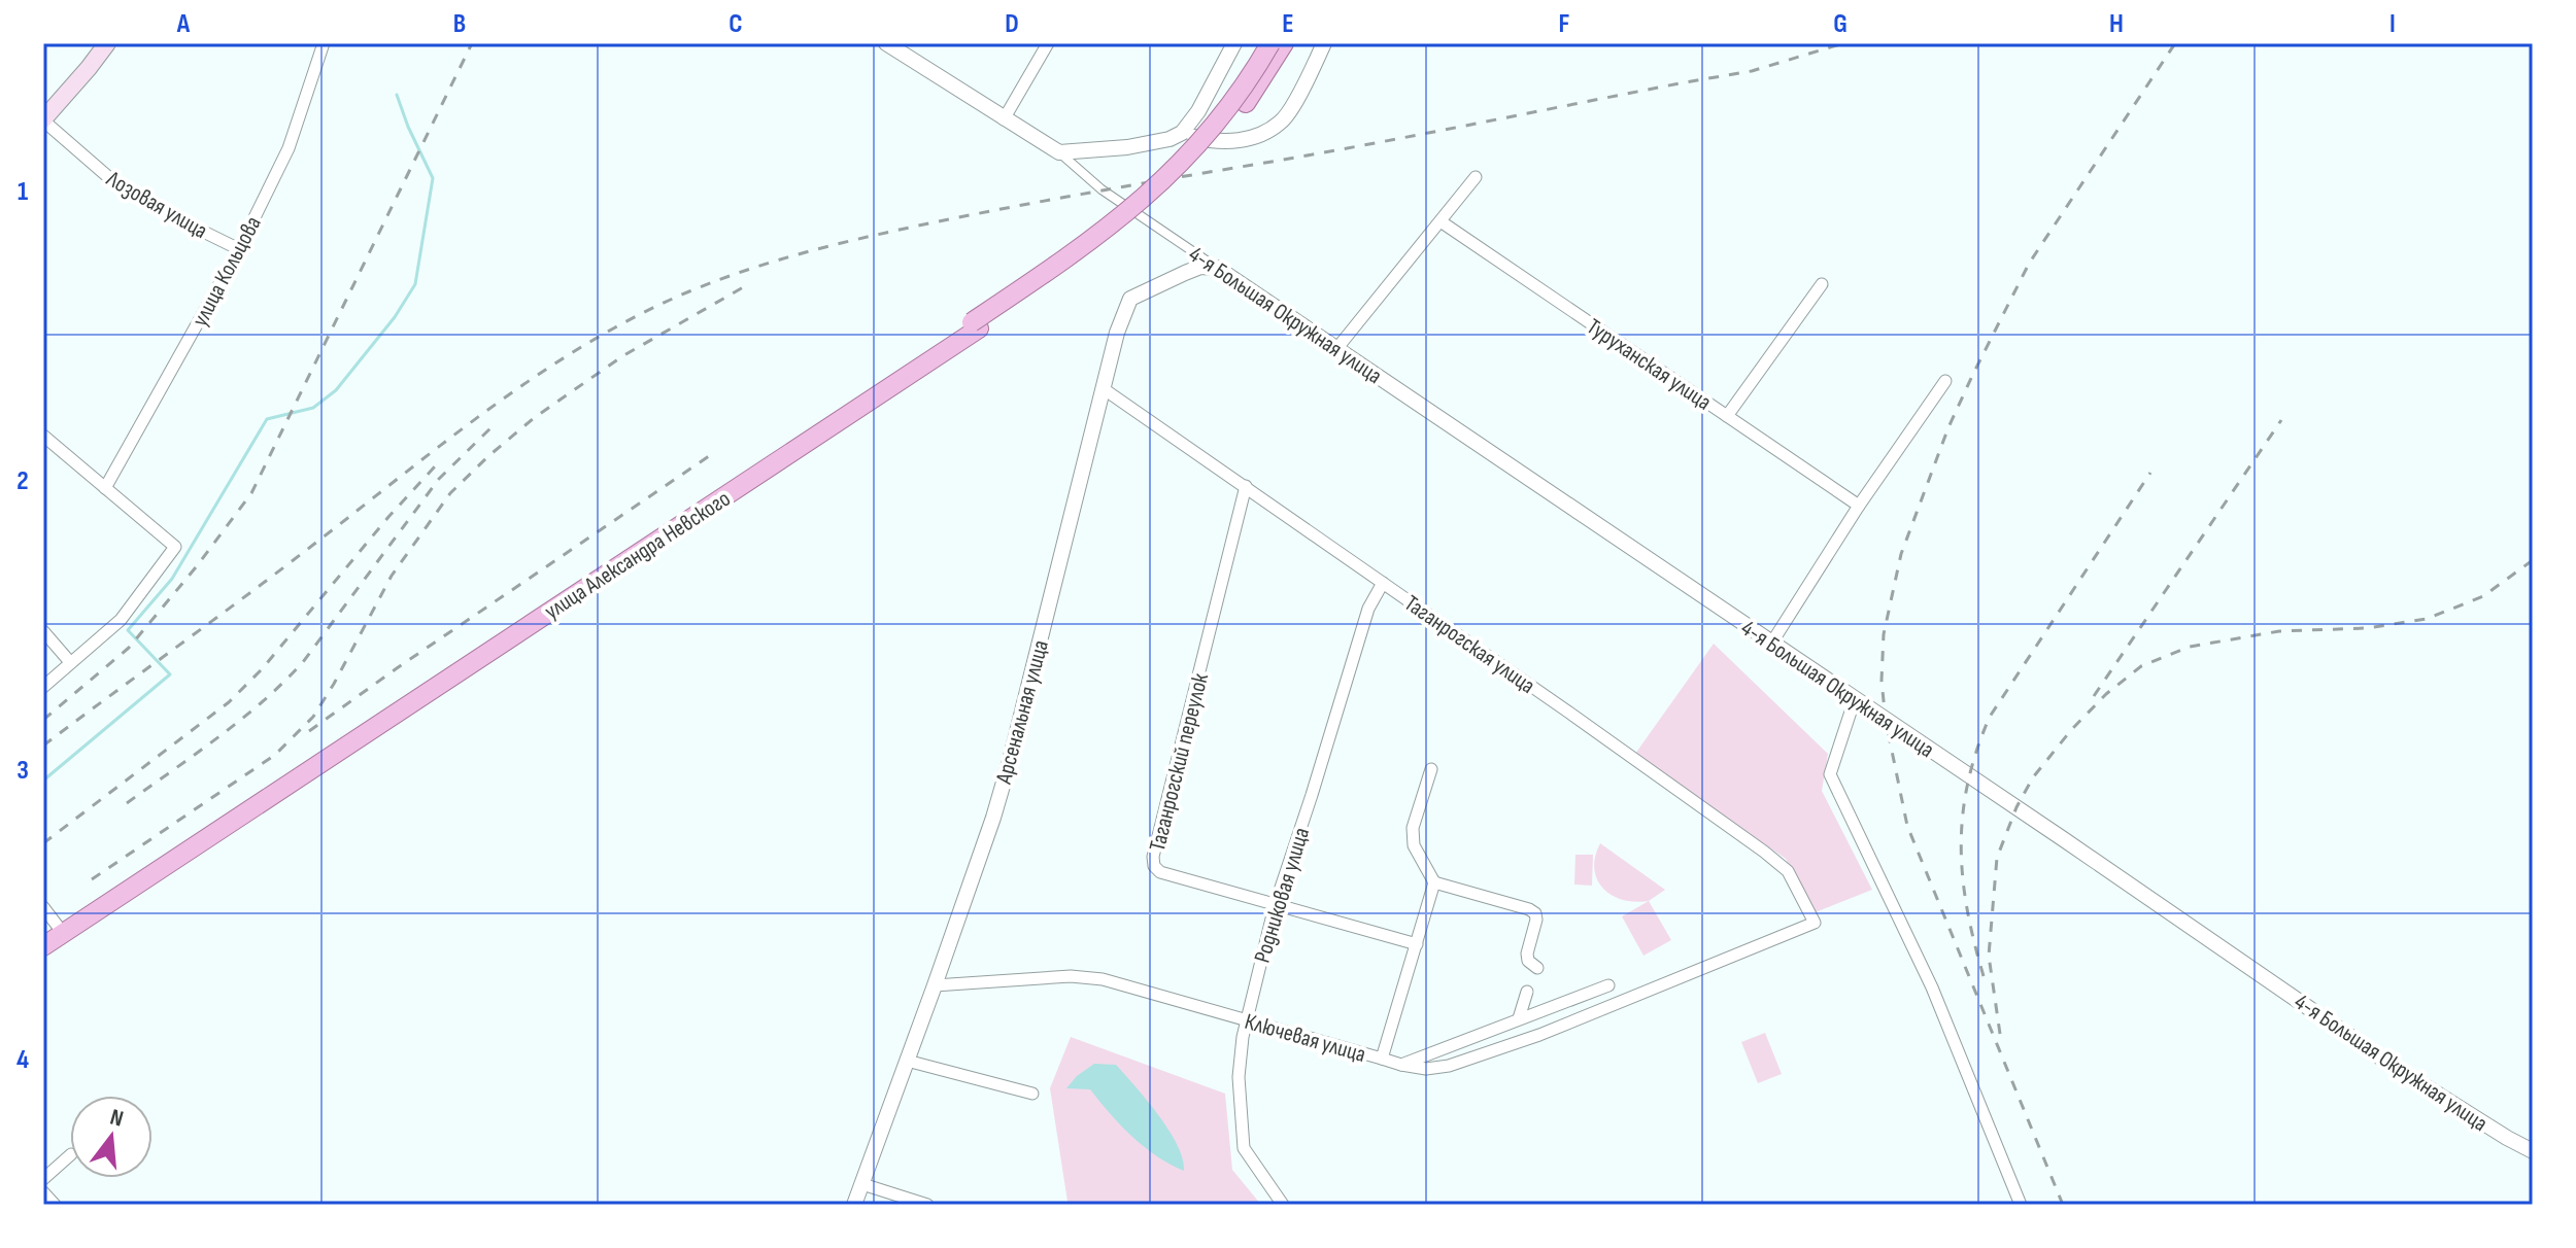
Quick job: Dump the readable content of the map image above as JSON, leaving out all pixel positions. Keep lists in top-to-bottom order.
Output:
{
  "streets": {
    "main road": ["улица Александра Невского"],
    "street": [
      "Лозовая улица",
      "улица Кольцова",
      "4-я Большая Окружная улица",
      "Туруханская улица",
      "Таганрогская улица",
      "Арсенальная улица",
      "Таганрогский переулок",
      "Родниковая улица",
      "Ключевая улица"
    ]
  },
  "crossings": [
    ["Лозовая улица", "улица Кольцова"],
    ["4-я Большая Окружная улица", "Арсенальная улица"],
    ["Таганрогская улица", "Арсенальная улица"],
    ["Таганрогская улица", "Таганрогский переулок"],
    ["Таганрогская улица", "Родниковая улица"],
    ["Арсенальная улица", "Ключевая улица"],
    ["Таганрогский переулок", "Родниковая улица"],
    ["Таганрогский переулок", "Ключевая улица"],
    ["Родниковая улица", "Ключевая улица"]
  ],
  "north": "top",
  "grid": {
    "columns": [
      "A",
      "B",
      "C",
      "D",
      "E",
      "F",
      "G",
      "H",
      "I"
    ],
    "rows": [
      "1",
      "2",
      "3",
      "4"
    ]
  }
}
